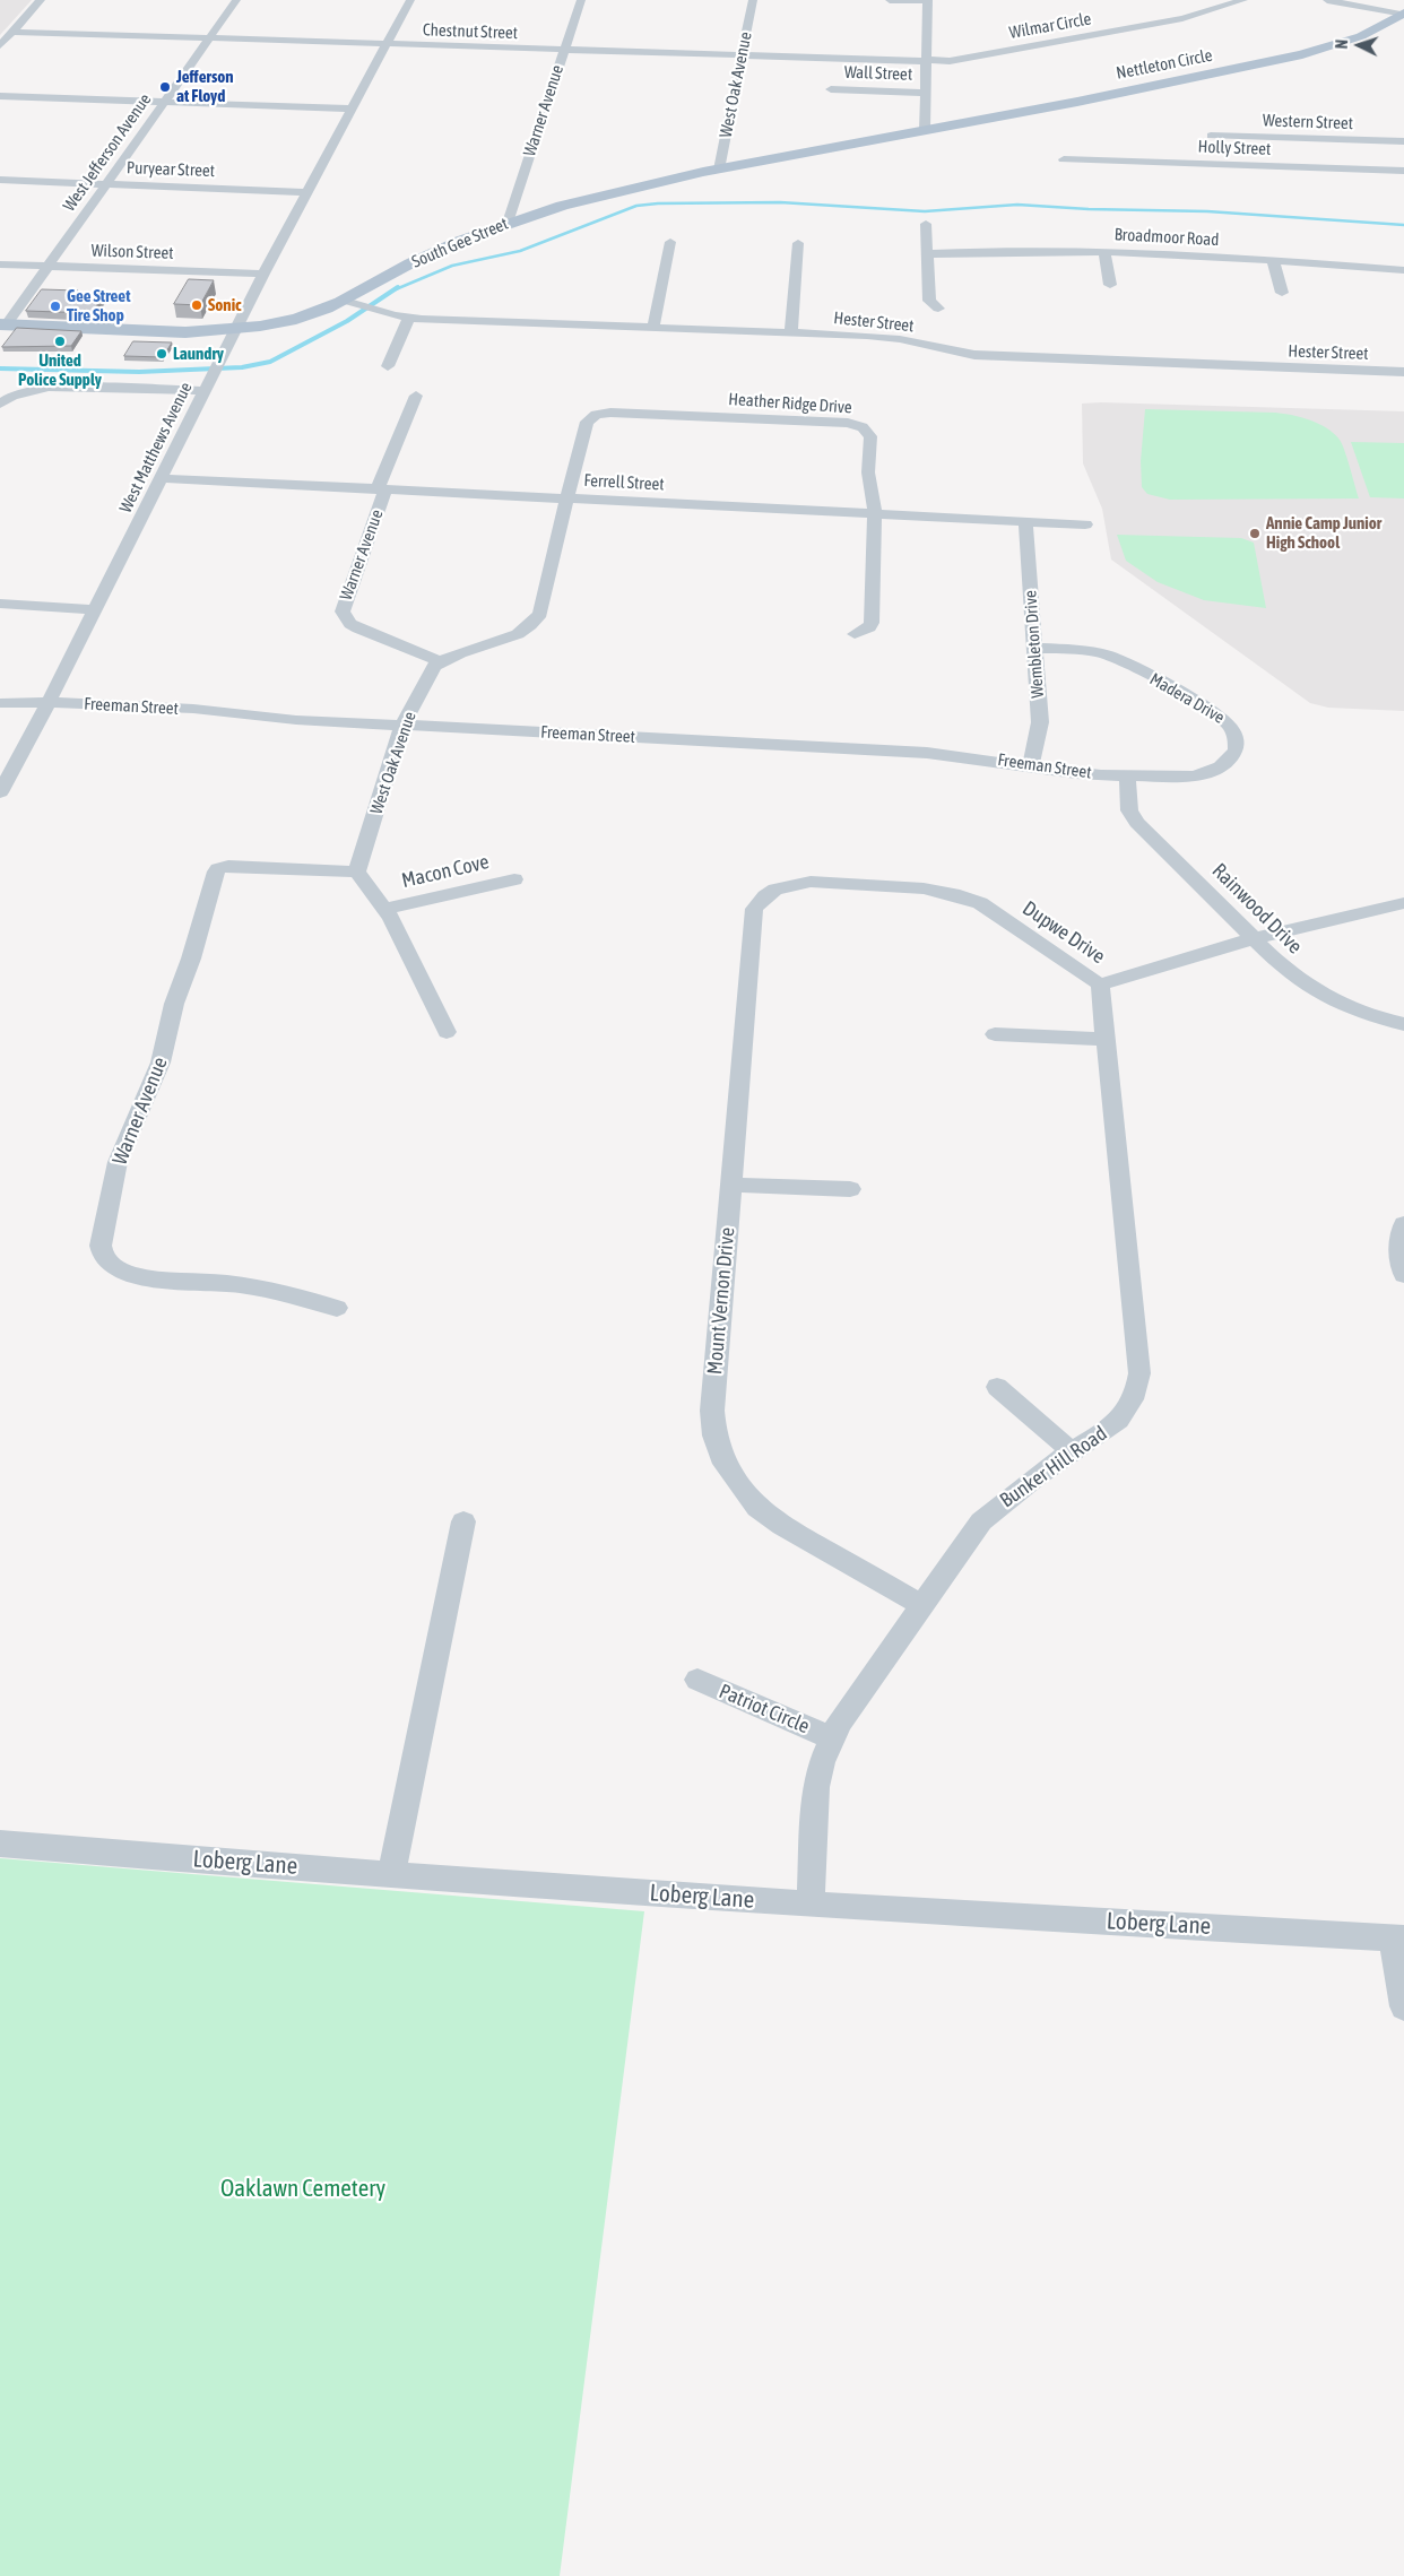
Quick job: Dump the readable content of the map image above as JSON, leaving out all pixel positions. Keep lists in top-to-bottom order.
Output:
{
  "streets": {
    "main road": ["Nettleton Circle", "South Gee Street"],
    "street": [
      "Wilmar Circle",
      "Chestnut Street",
      "Wall Street",
      "West Oak Avenue",
      "Warner Avenue",
      "Western Street",
      "Holly Street",
      "West Jefferson Avenue",
      "Puryear Street",
      "Broadmoor Road",
      "Wilson Street",
      "Hester Street",
      "Heather Ridge Drive",
      "West Matthews Avenue",
      "Ferrell Street",
      "Wembleton Drive",
      "Madera Drive",
      "Freeman Street",
      "Macon Cove",
      "Rainwood Drive",
      "Dupwe Drive",
      "Mount Vernon Drive",
      "Bunker Hill Road",
      "Patriot Circle",
      "Loberg Lane"
    ]
  },
  "crossings": [
    ["Wilmar Circle", "Chestnut Street"],
    ["Chestnut Street", "West Oak Avenue"],
    ["Chestnut Street", "Warner Avenue"],
    ["Chestnut Street", "West Jefferson Avenue"],
    ["Chestnut Street", "West Matthews Avenue"],
    ["Nettleton Circle", "South Gee Street"],
    ["West Oak Avenue", "Warner Avenue"],
    ["West Oak Avenue", "South Gee Street"],
    ["West Oak Avenue", "Freeman Street"],
    ["Warner Avenue", "South Gee Street"],
    ["Warner Avenue", "Ferrell Street"],
    ["West Jefferson Avenue", "Puryear Street"],
    ["West Jefferson Avenue", "South Gee Street"],
    ["West Jefferson Avenue", "Wilson Street"],
    ["Puryear Street", "West Matthews Avenue"],
    ["South Gee Street", "Hester Street"],
    ["South Gee Street", "West Matthews Avenue"],
    ["Wilson Street", "West Matthews Avenue"],
    ["Heather Ridge Drive", "Ferrell Street"],
    ["West Matthews Avenue", "Ferrell Street"],
    ["West Matthews Avenue", "Freeman Street"],
    ["Ferrell Street", "Wembleton Drive"],
    ["Wembleton Drive", "Madera Drive"],
    ["Wembleton Drive", "Freeman Street"],
    ["Madera Drive", "Freeman Street"],
    ["Madera Drive", "Rainwood Drive"],
    ["Freeman Street", "Rainwood Drive"],
    ["Rainwood Drive", "Dupwe Drive"],
    ["Dupwe Drive", "Mount Vernon Drive"],
    ["Dupwe Drive", "Bunker Hill Road"],
    ["Mount Vernon Drive", "Bunker Hill Road"],
    ["Bunker Hill Road", "Patriot Circle"],
    ["Bunker Hill Road", "Loberg Lane"]
  ],
  "parks": ["Oaklawn Cemetery"],
  "places": [
    "Jefferson at Floyd",
    "Sonic",
    "Gee Street Tire Shop",
    "United Police Supply",
    "Laundry",
    "Annie Camp Junior High School"
  ],
  "north": "left"
}
